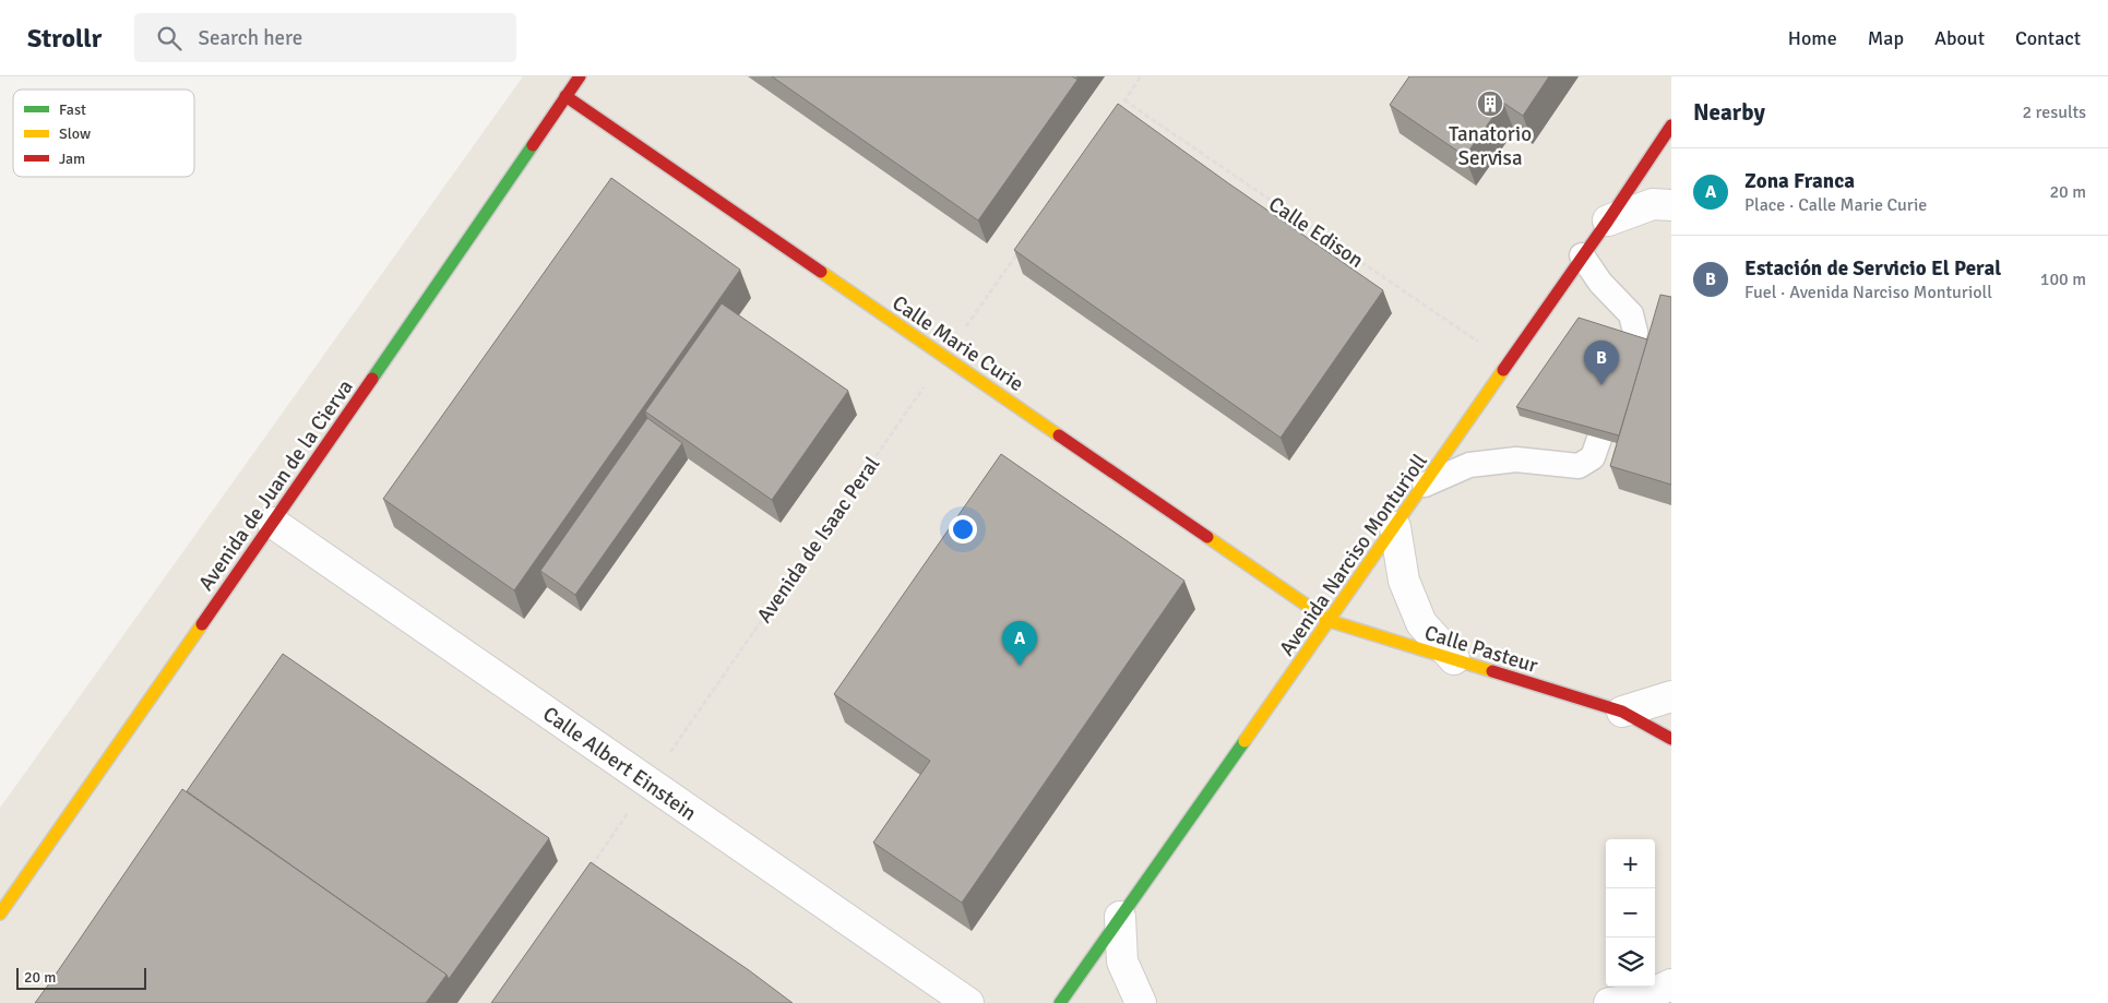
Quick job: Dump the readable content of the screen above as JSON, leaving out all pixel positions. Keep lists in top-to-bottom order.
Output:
{
  "streets": {
    "street": [
      "Calle Marie Curie",
      "Avenida de Juan de la Cierva",
      "Avenida Narciso Monturioll",
      "Calle Pasteur",
      "Calle Albert Einstein"
    ],
    "path": ["Calle Edison", "Avenida de Isaac Peral"]
  },
  "crossings": [
    ["Calle Edison", "Avenida Narciso Monturioll"],
    ["Calle Marie Curie", "Avenida de Juan de la Cierva"],
    ["Calle Marie Curie", "Avenida de Isaac Peral"],
    ["Calle Marie Curie", "Avenida Narciso Monturioll"],
    ["Calle Marie Curie", "Calle Pasteur"],
    ["Avenida de Juan de la Cierva", "Calle Albert Einstein"],
    ["Avenida de Isaac Peral", "Calle Albert Einstein"],
    ["Avenida Narciso Monturioll", "Calle Pasteur"]
  ],
  "places": {
    "building": ["Tanatorio Servisa"]
  },
  "legend": ["Fast", "Slow", "Jam"],
  "scale_bar": "20 m",
  "page": {
    "header": "Strollr",
    "search": "Search here",
    "nav": [
      "Home",
      "Map",
      "About",
      "Contact"
    ],
    "heading": ["Nearby", "2 results"],
    "list": [
      {
        "mark": "A",
        "name": "Zona Franca",
        "note": "Place · Calle Marie Curie",
        "value": "20 m"
      },
      {
        "mark": "B",
        "name": "Estación de Servicio El Peral",
        "note": "Fuel · Avenida Narciso Monturioll",
        "value": "100 m"
      }
    ],
    "pins": ["B", "A"],
    "map_buttons": ["+", "−"],
    "scale": "20 m"
  }
}
